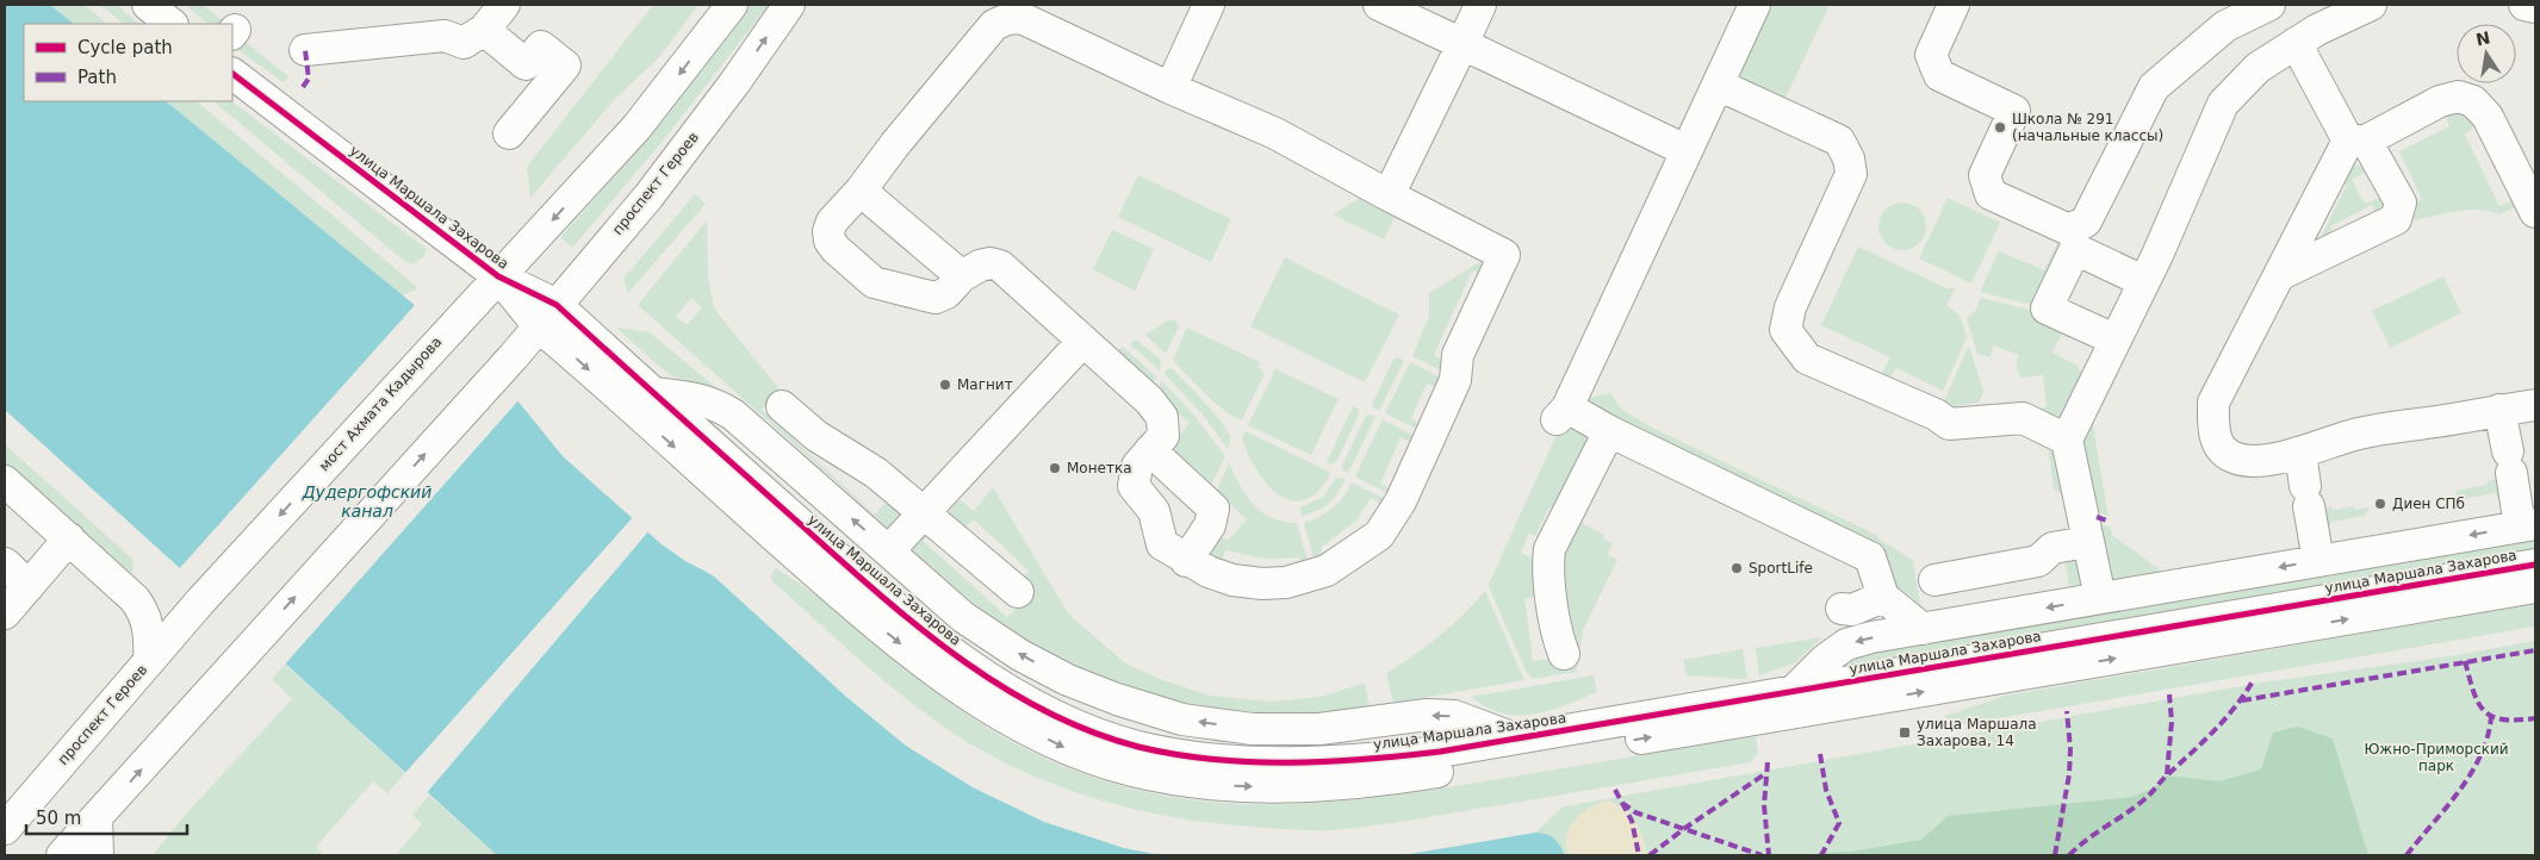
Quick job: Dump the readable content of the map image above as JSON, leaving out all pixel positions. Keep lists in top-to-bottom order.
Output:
{
  "streets": {
    "street": ["проспект Героев", "улица Маршала Захарова", "мост Ахмата Кадырова"]
  },
  "crossings": [
    ["проспект Героев", "улица Маршала Захарова"],
    ["проспект Героев", "мост Ахмата Кадырова"],
    ["улица Маршала Захарова", "мост Ахмата Кадырова"]
  ],
  "one_way": ["мост Ахмата Кадырова"],
  "water": ["Дудергофский канал"],
  "parks": ["Южно-Приморский парк"],
  "places": {
    "other": [
      "Школа № 291 (начальные классы)",
      "Магнит",
      "Монетка",
      "Диен СПб",
      "SportLife"
    ],
    "transit": ["улица Маршала Захарова, 14"]
  },
  "legend": ["Cycle path", "Path"],
  "scale_bar": "50 m",
  "north": "top"
}
